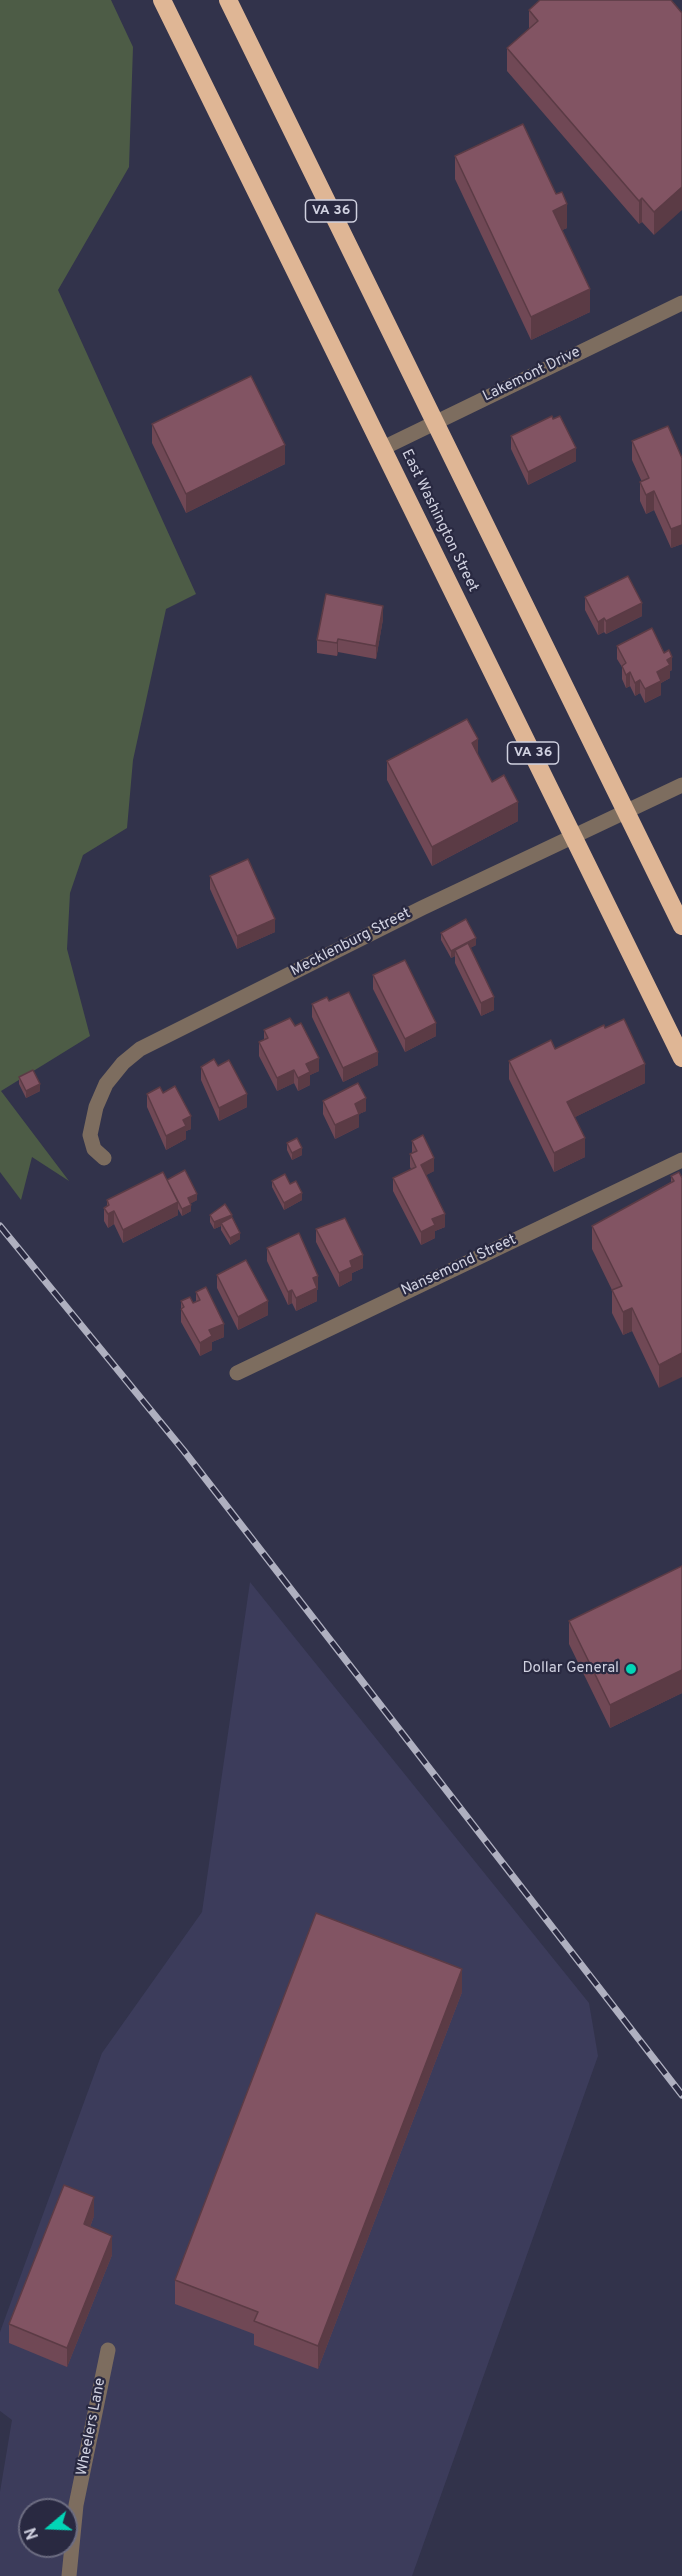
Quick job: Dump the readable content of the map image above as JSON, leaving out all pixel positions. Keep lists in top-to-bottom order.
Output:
{
  "streets": {
    "highway": ["VA 36", "East Washington Street"],
    "street": [
      "Lakemont Drive",
      "Mecklenburg Street",
      "Nansemond Street",
      "Wheelers Lane"
    ]
  },
  "crossings": [
    ["VA 36", "Lakemont Drive"],
    ["VA 36", "Mecklenburg Street"],
    ["Lakemont Drive", "East Washington Street"],
    ["East Washington Street", "Mecklenburg Street"]
  ],
  "places": ["Dollar General"],
  "north": "left"
}
